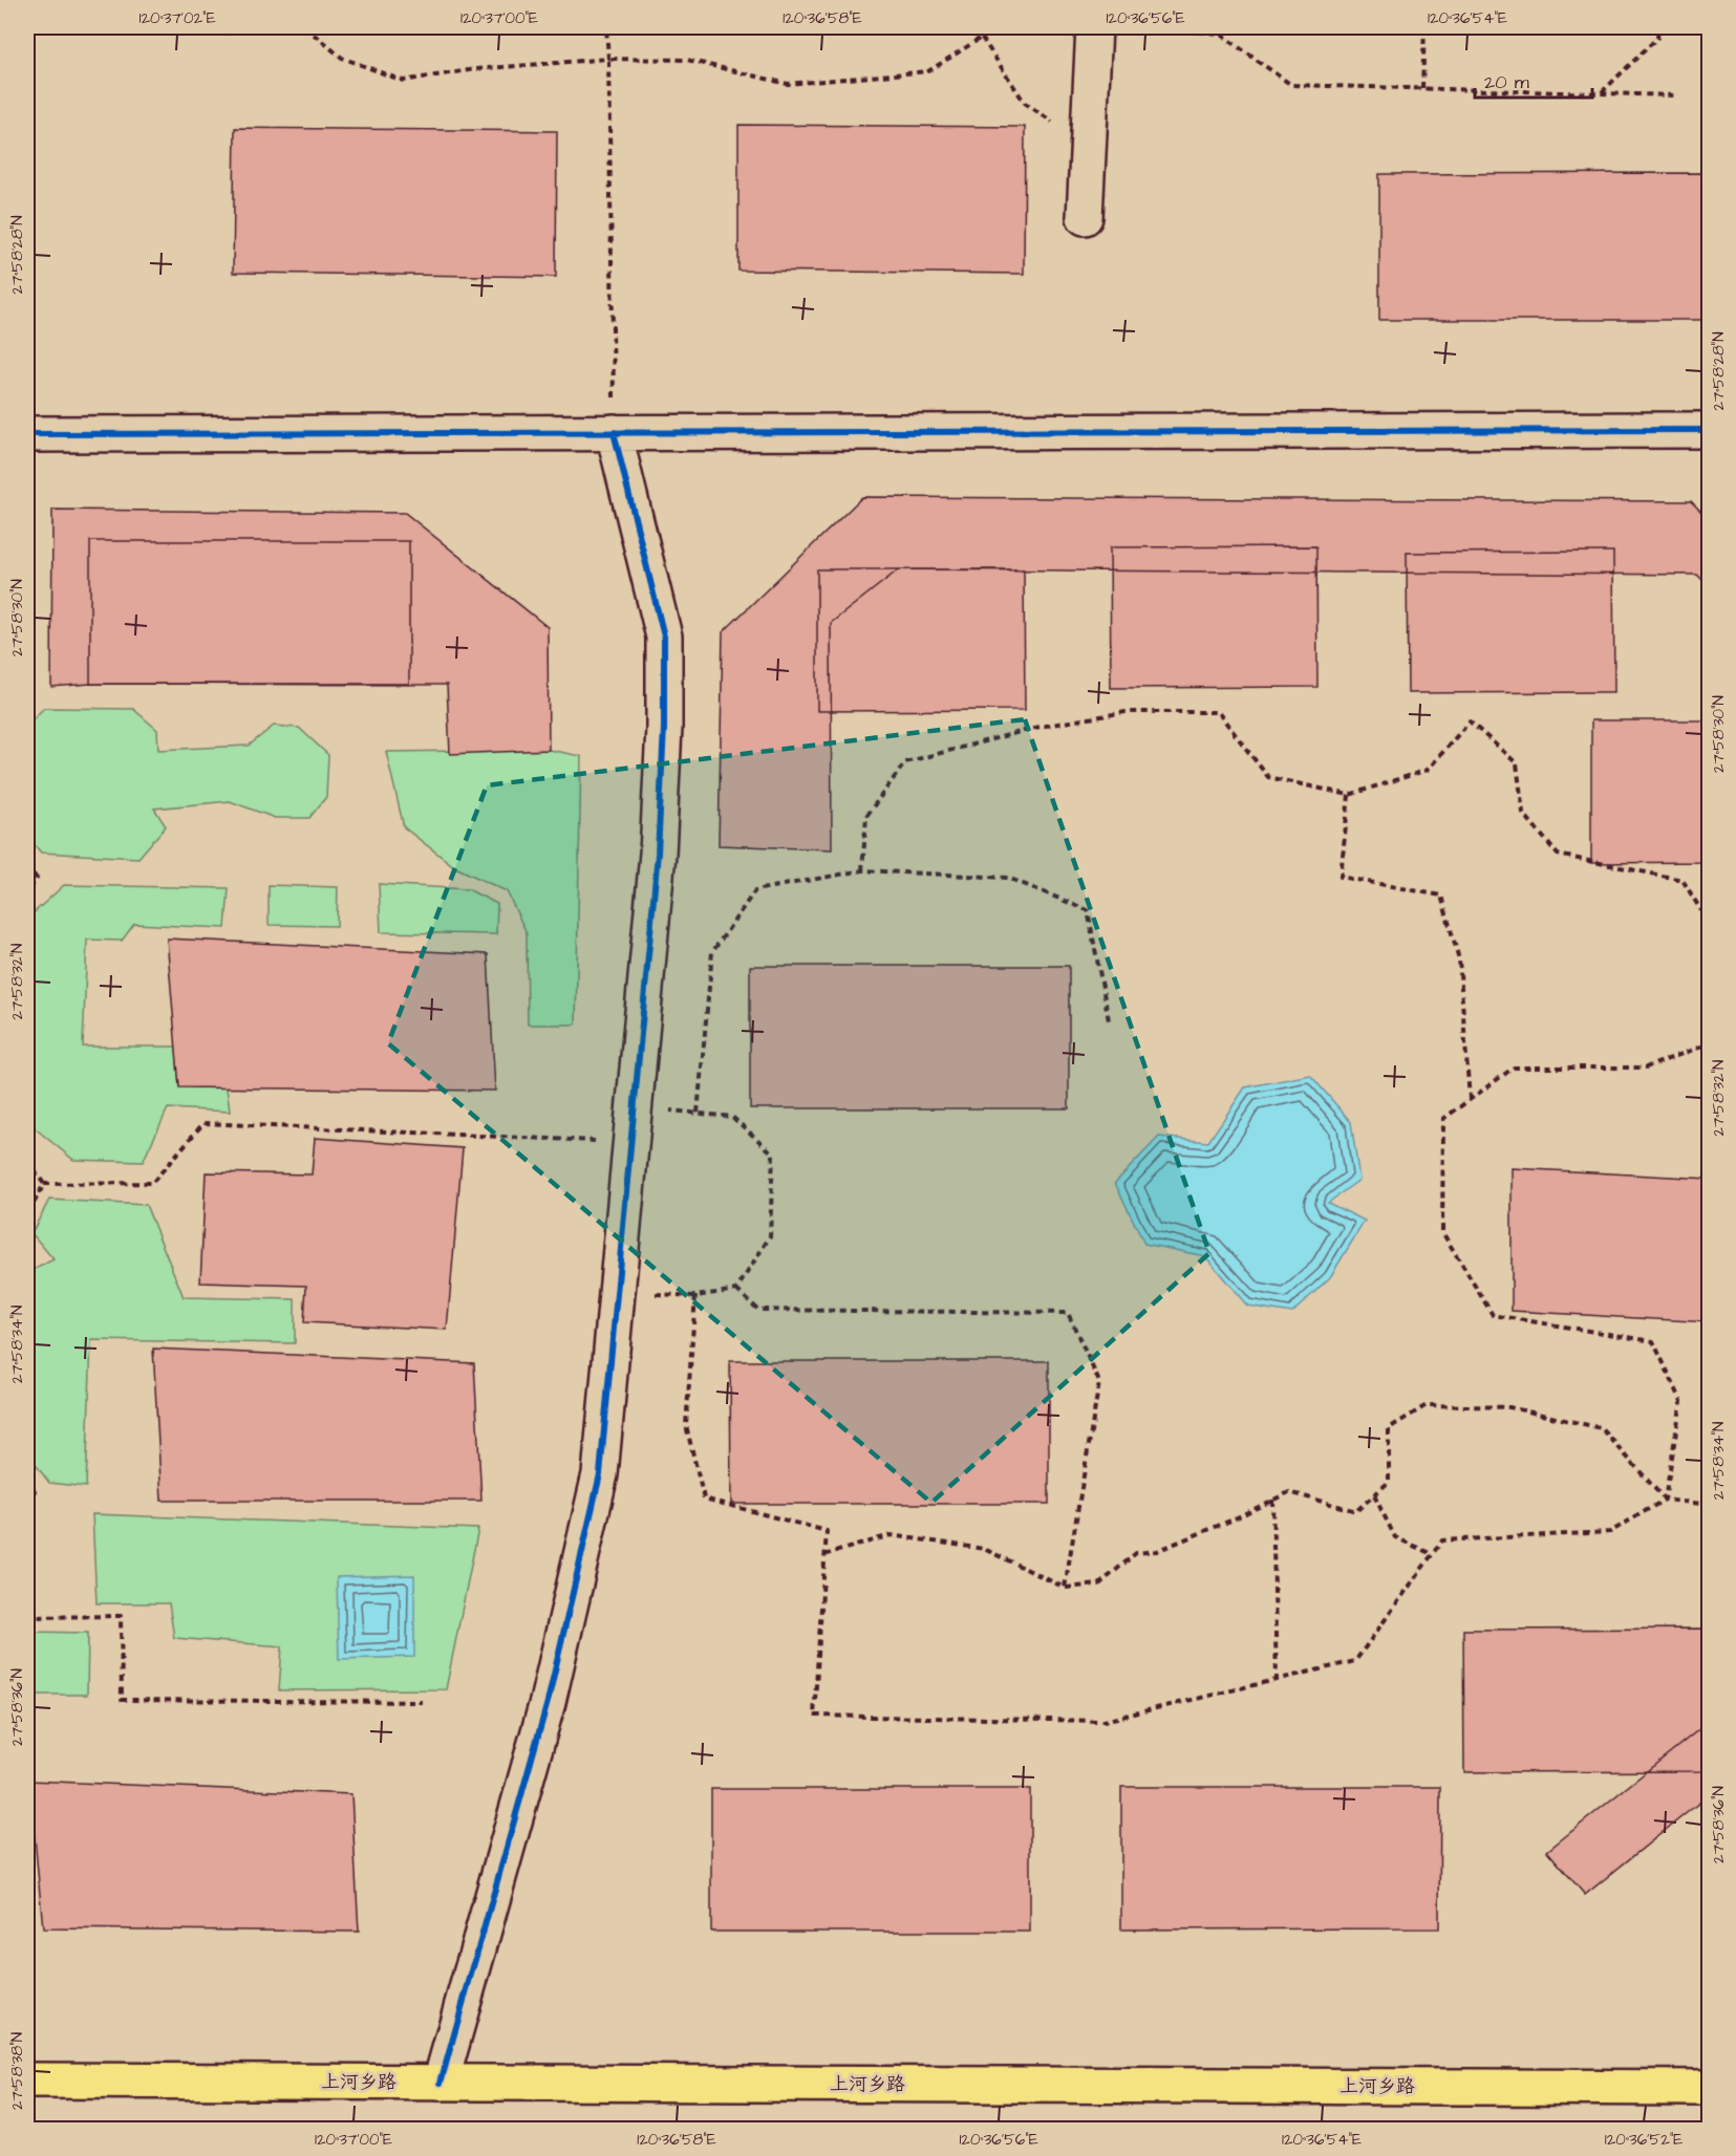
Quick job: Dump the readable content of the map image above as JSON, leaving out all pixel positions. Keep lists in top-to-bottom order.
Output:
{
  "streets": {
    "main road": ["上河乡路"]
  },
  "scale_bar": "20 m",
  "coordinates": [
    "120°37'02\"E",
    "120°37'00\"E",
    "120°36'58\"E",
    "120°36'56\"E",
    "120°36'54\"E",
    "27°58'28\"N",
    "27°58'30\"N",
    "27°58'32\"N",
    "27°58'34\"N",
    "27°58'36\"N",
    "27°58'38\"N",
    "120°36'52\"E"
  ]
}
